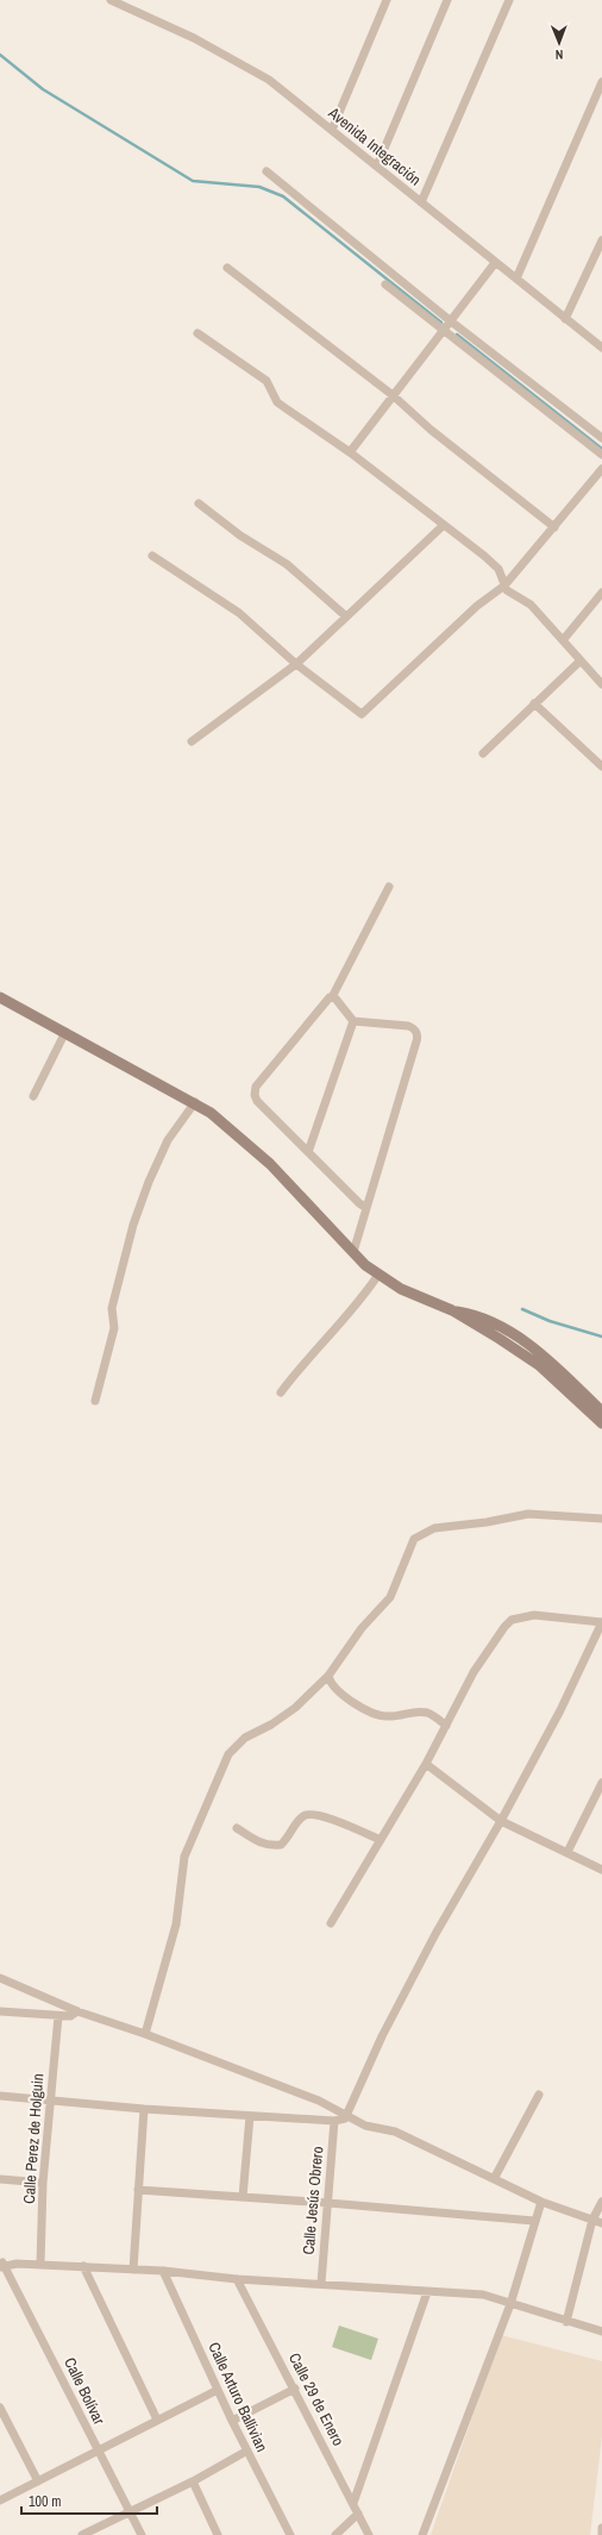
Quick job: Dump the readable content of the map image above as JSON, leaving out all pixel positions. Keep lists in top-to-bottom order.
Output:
{
  "streets": {
    "street": [
      "Avenida Integración",
      "Calle Perez de Holguin",
      "Calle Jesús Obrero",
      "Calle Bolívar",
      "Calle Arturo Ballivian",
      "Calle 29 de Enero"
    ]
  },
  "scale_bar": "100 m",
  "north": "bottom"
}
